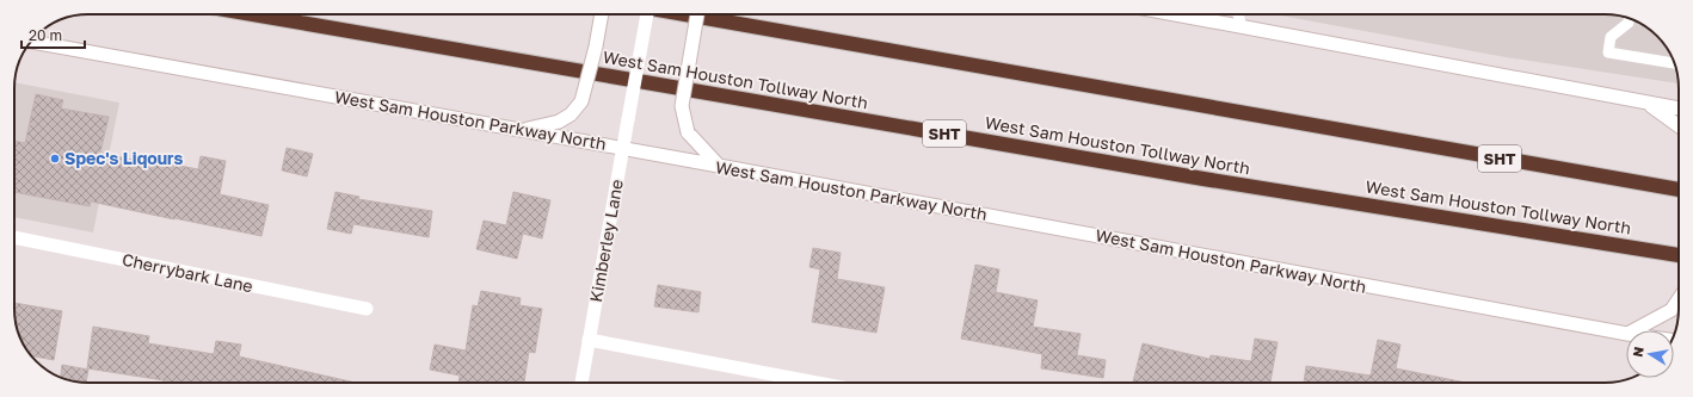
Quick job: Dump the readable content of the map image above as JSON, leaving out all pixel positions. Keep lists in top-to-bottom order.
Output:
{
  "streets": {
    "highway": ["West Sam Houston Tollway North", "SHT"],
    "main road": ["West Sam Houston Parkway North", "Kimberley Lane", "Cherrybark Lane"]
  },
  "crossings": [
    ["West Sam Houston Parkway North", "Kimberley Lane"]
  ],
  "places": ["Spec's Liqours"],
  "scale_bar": "20 m",
  "north": "left"
}
